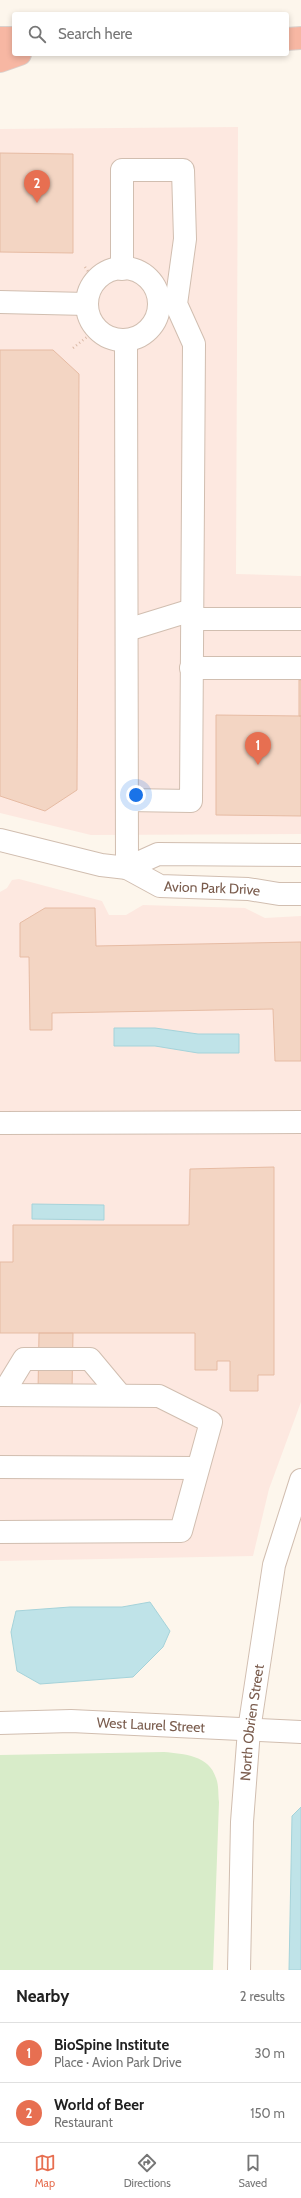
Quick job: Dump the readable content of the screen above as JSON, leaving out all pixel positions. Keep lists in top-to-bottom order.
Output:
{
  "streets": {
    "street": ["Avion Park Drive", "North Obrien Street", "West Laurel Street"]
  },
  "crossings": [
    ["North Obrien Street", "West Laurel Street"]
  ],
  "page": {
    "search": "Search here",
    "pins": ["2", "1"],
    "heading": ["Nearby", "2 results"],
    "list": [
      {
        "mark": "1",
        "name": "BioSpine Institute",
        "note": "Place · Avion Park Drive",
        "value": "30 m"
      },
      {
        "mark": "2",
        "name": "World of Beer",
        "note": "Restaurant",
        "value": "150 m"
      }
    ],
    "nav": ["Map", "Directions", "Saved"]
  }
}
